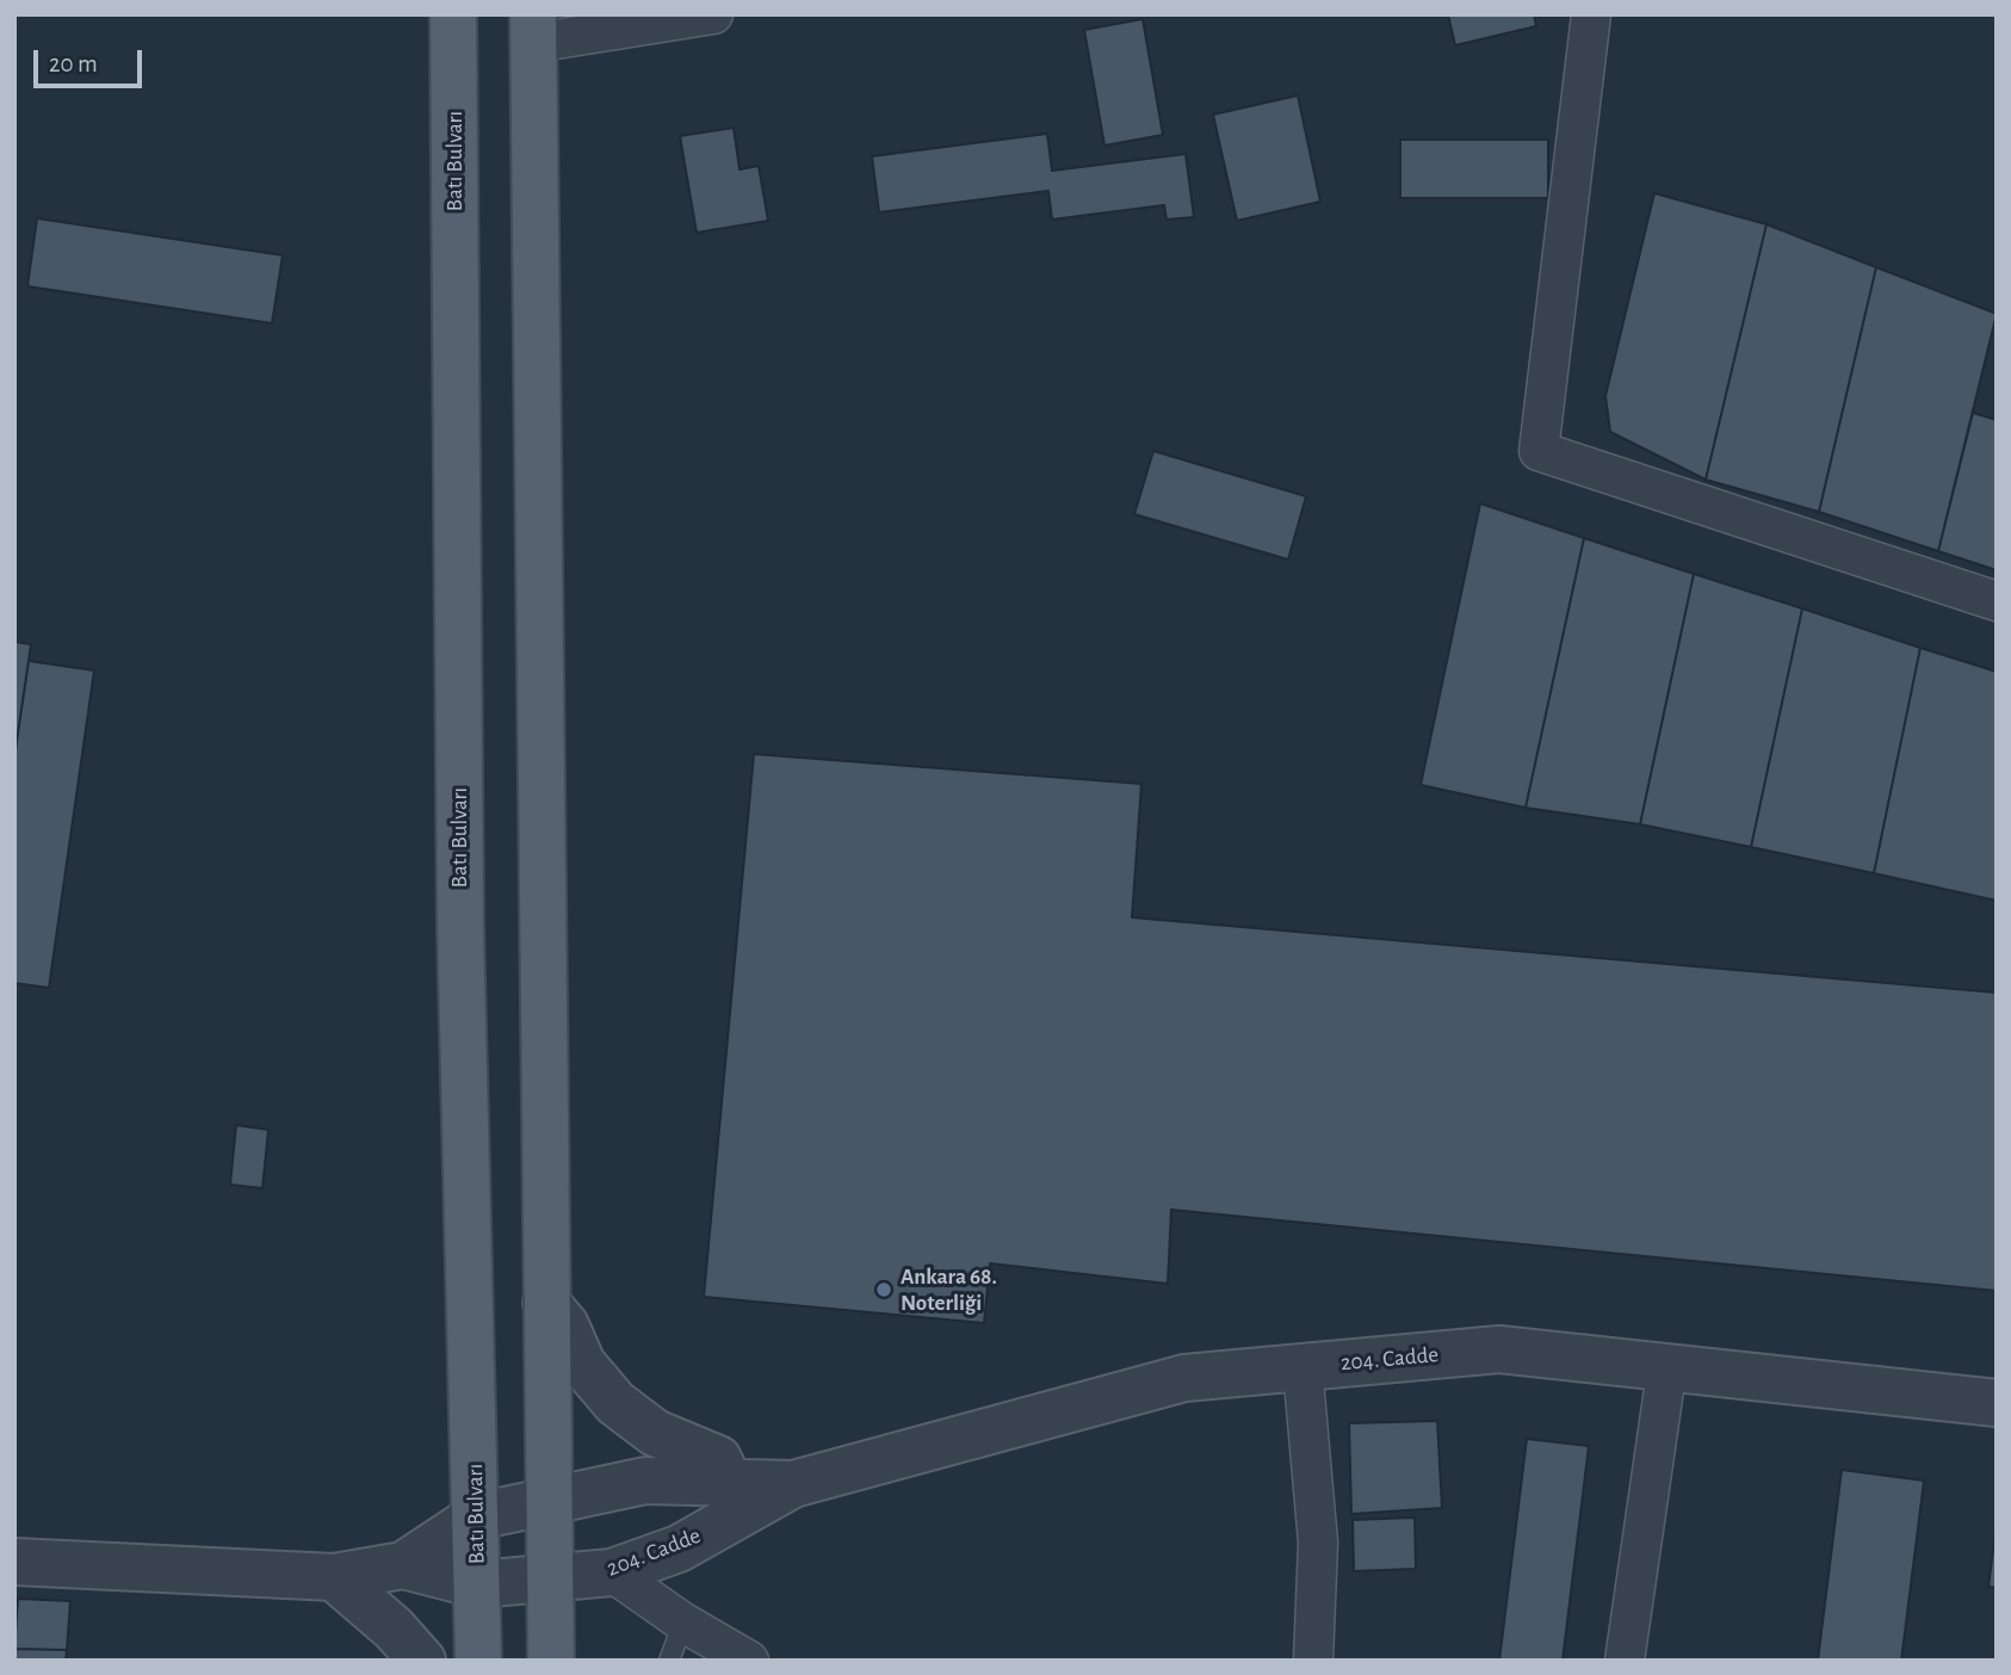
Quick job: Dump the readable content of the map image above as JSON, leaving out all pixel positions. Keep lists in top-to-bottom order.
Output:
{
  "streets": {
    "main road": ["Batı Bulvarı"],
    "street": ["204. Cadde"]
  },
  "crossings": [
    ["Batı Bulvarı", "204. Cadde"]
  ],
  "places": ["Ankara 68. Noterliği"],
  "scale_bar": "20 m"
}
